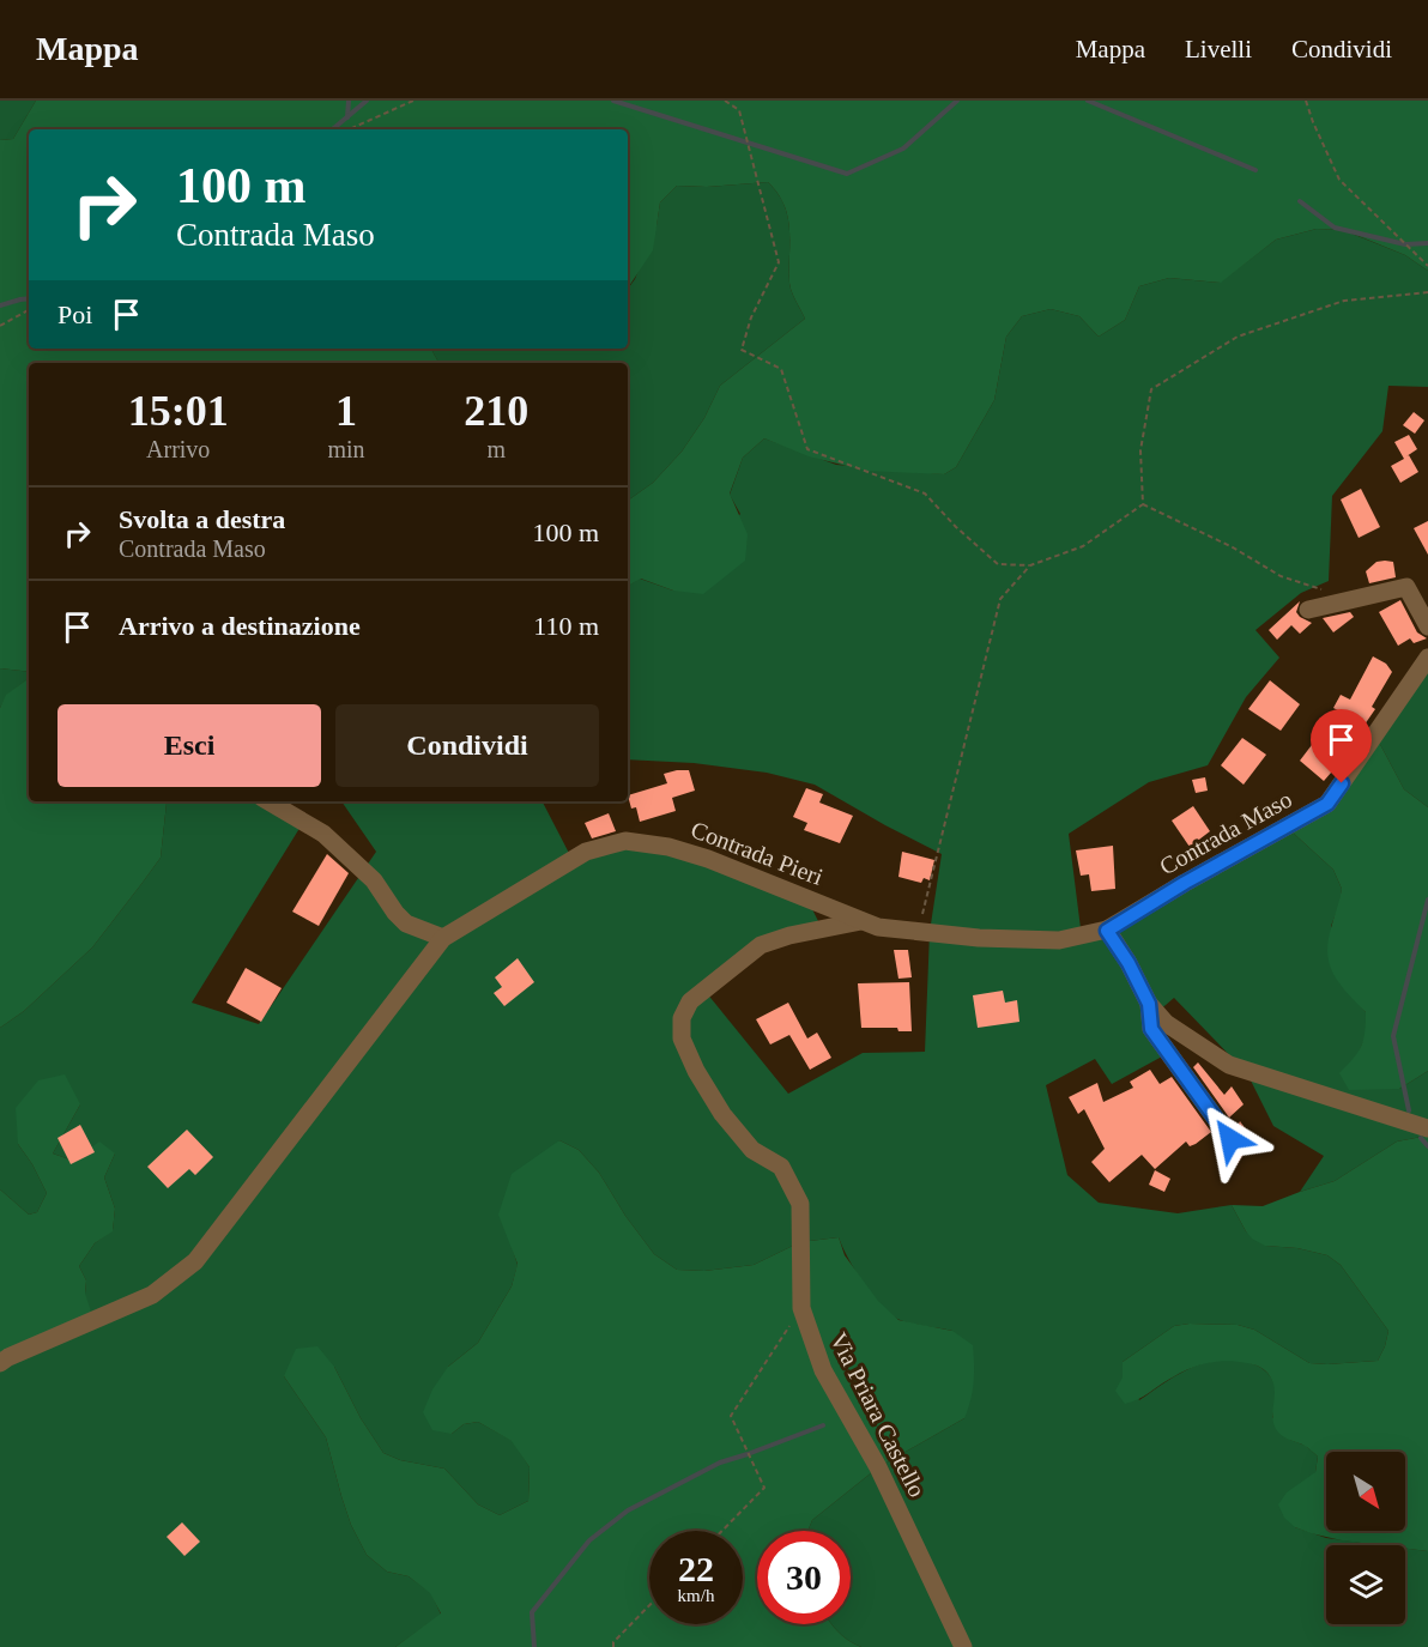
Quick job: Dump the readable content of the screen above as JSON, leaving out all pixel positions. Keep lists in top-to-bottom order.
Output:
{
  "streets": {
    "street": ["Contrada Maso", "Contrada Pieri", "Via Priara Castello"]
  },
  "crossings": [
    ["Contrada Pieri", "Via Priara Castello"]
  ],
  "north": "bottom right",
  "page": {
    "header": "Mappa",
    "nav": ["Mappa", "Livelli", "Condividi"],
    "turn": ["100 m", "Contrada Maso"],
    "then": "Poi",
    "eta": [
      "15:01",
      "Arrivo",
      "1",
      "min",
      "210",
      "m"
    ],
    "list": [
      {
        "name": "Svolta a destra",
        "note": "Contrada Maso",
        "value": "100 m"
      },
      {
        "name": "Arrivo a destinazione",
        "value": "110 m"
      }
    ],
    "buttons": ["Esci", "Condividi"],
    "speed": "22 km/h",
    "limit": "30"
  }
}
